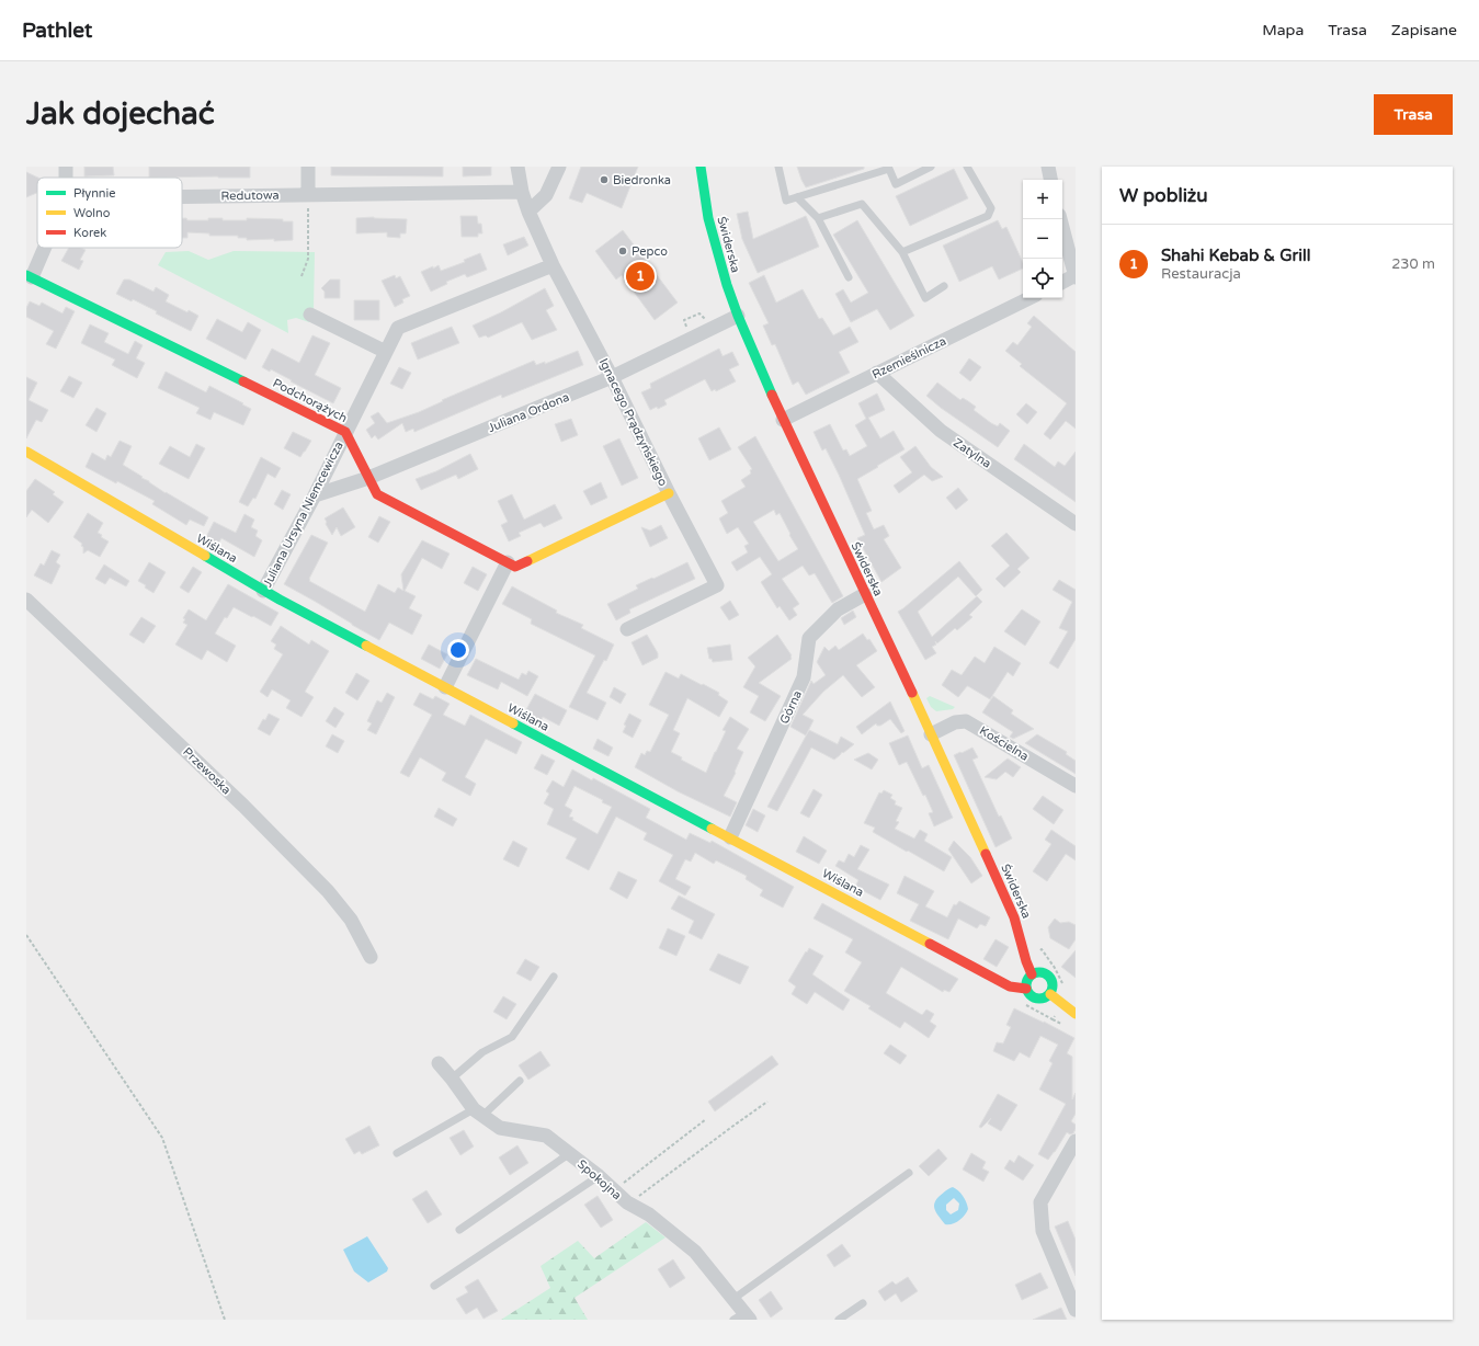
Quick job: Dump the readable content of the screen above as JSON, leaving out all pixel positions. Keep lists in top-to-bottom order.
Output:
{
  "streets": {
    "street": [
      "Redutowa",
      "Świderska",
      "Rzemieślnicza",
      "Podchorążych",
      "Juliana Ordona",
      "Ignacego Prądzyńskiego",
      "Zatylna",
      "Juliana Ursyna Niemcewicza",
      "Wiślana",
      "Górna",
      "Kościelna",
      "Przewoska",
      "Spokojna"
    ]
  },
  "crossings": [
    ["Redutowa", "Ignacego Prądzyńskiego"],
    ["Świderska", "Rzemieślnicza"],
    ["Świderska", "Juliana Ordona"],
    ["Świderska", "Wiślana"],
    ["Świderska", "Górna"],
    ["Świderska", "Kościelna"],
    ["Rzemieślnicza", "Zatylna"],
    ["Podchorążych", "Juliana Ordona"],
    ["Podchorążych", "Juliana Ursyna Niemcewicza"],
    ["Juliana Ordona", "Ignacego Prądzyńskiego"],
    ["Juliana Ordona", "Juliana Ursyna Niemcewicza"],
    ["Ignacego Prądzyńskiego", "Juliana Ursyna Niemcewicza"],
    ["Juliana Ursyna Niemcewicza", "Wiślana"],
    ["Wiślana", "Górna"]
  ],
  "places": ["Biedronka", "Pepco"],
  "legend": ["Płynnie", "Wolno", "Korek"],
  "page": {
    "header": "Pathlet",
    "nav": ["Mapa", "Trasa", "Zapisane"],
    "buttons": "Trasa",
    "title": "Jak dojechać",
    "heading": "W pobliżu",
    "map_buttons": ["+", "−"],
    "list": [
      {
        "mark": "1",
        "name": "Shahi Kebab & Grill",
        "note": "Restauracja",
        "value": "230 m"
      }
    ],
    "pins": "1"
  }
}
